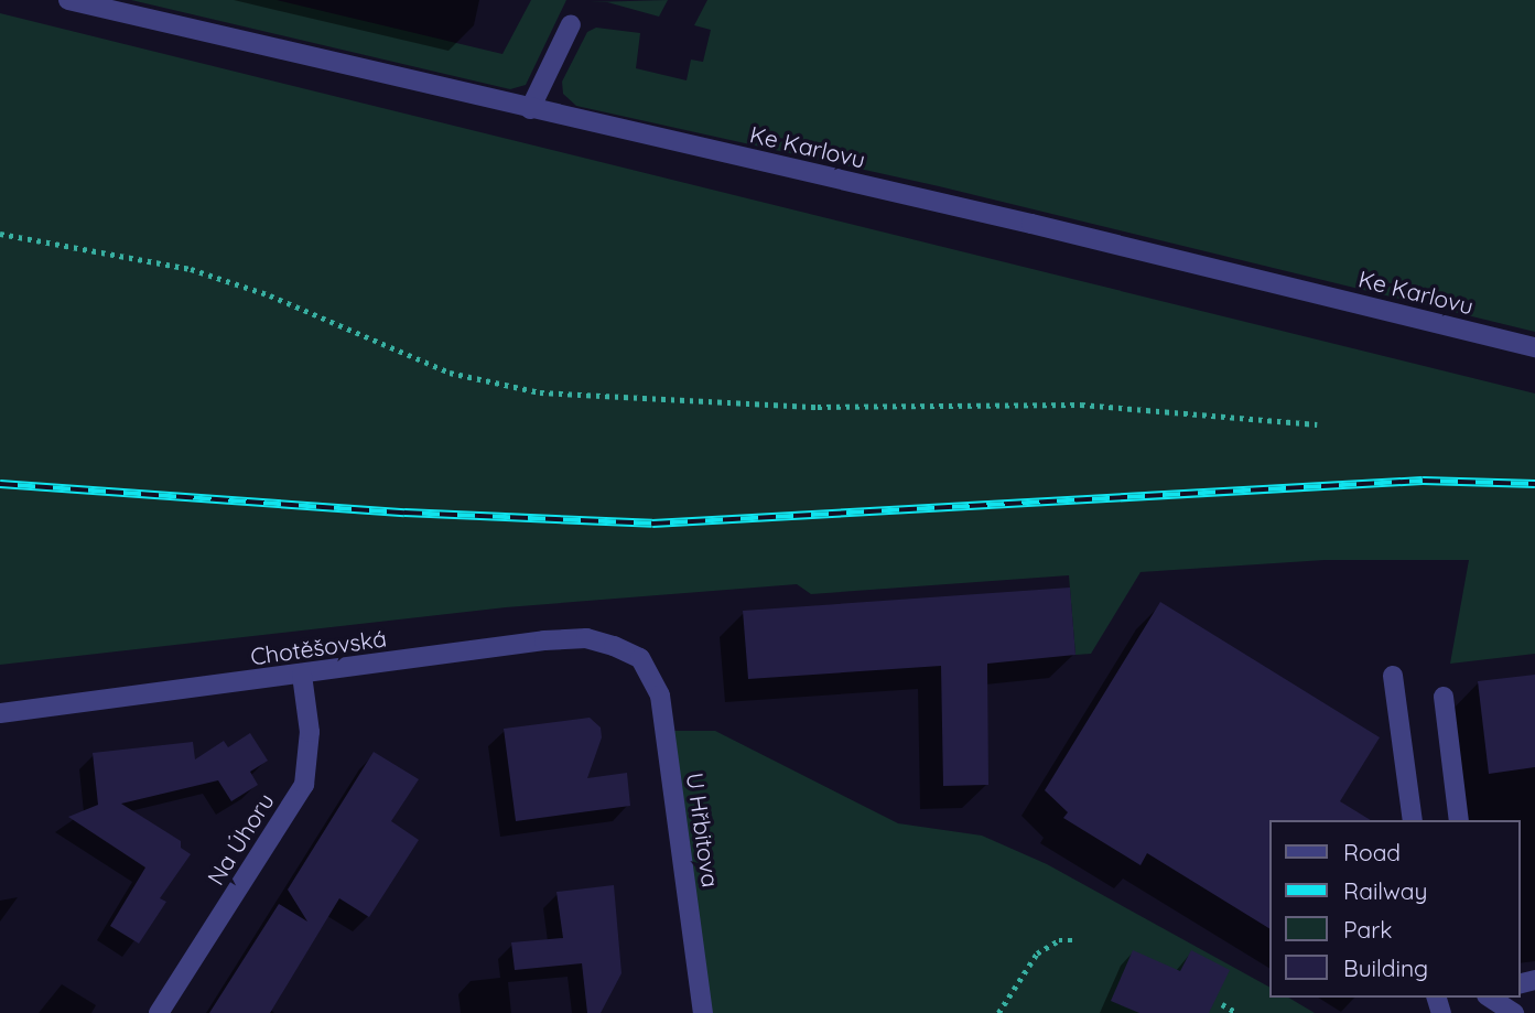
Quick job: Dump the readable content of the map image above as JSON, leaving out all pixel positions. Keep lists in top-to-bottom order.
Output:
{
  "streets": {
    "street": [
      "Ke Karlovu",
      "Chotěšovská",
      "U Hřbitova",
      "Na Úhoru"
    ]
  },
  "crossings": [
    ["Chotěšovská", "U Hřbitova"],
    ["Chotěšovská", "Na Úhoru"]
  ],
  "legend": [
    "Road",
    "Railway",
    "Park",
    "Building"
  ]
}
